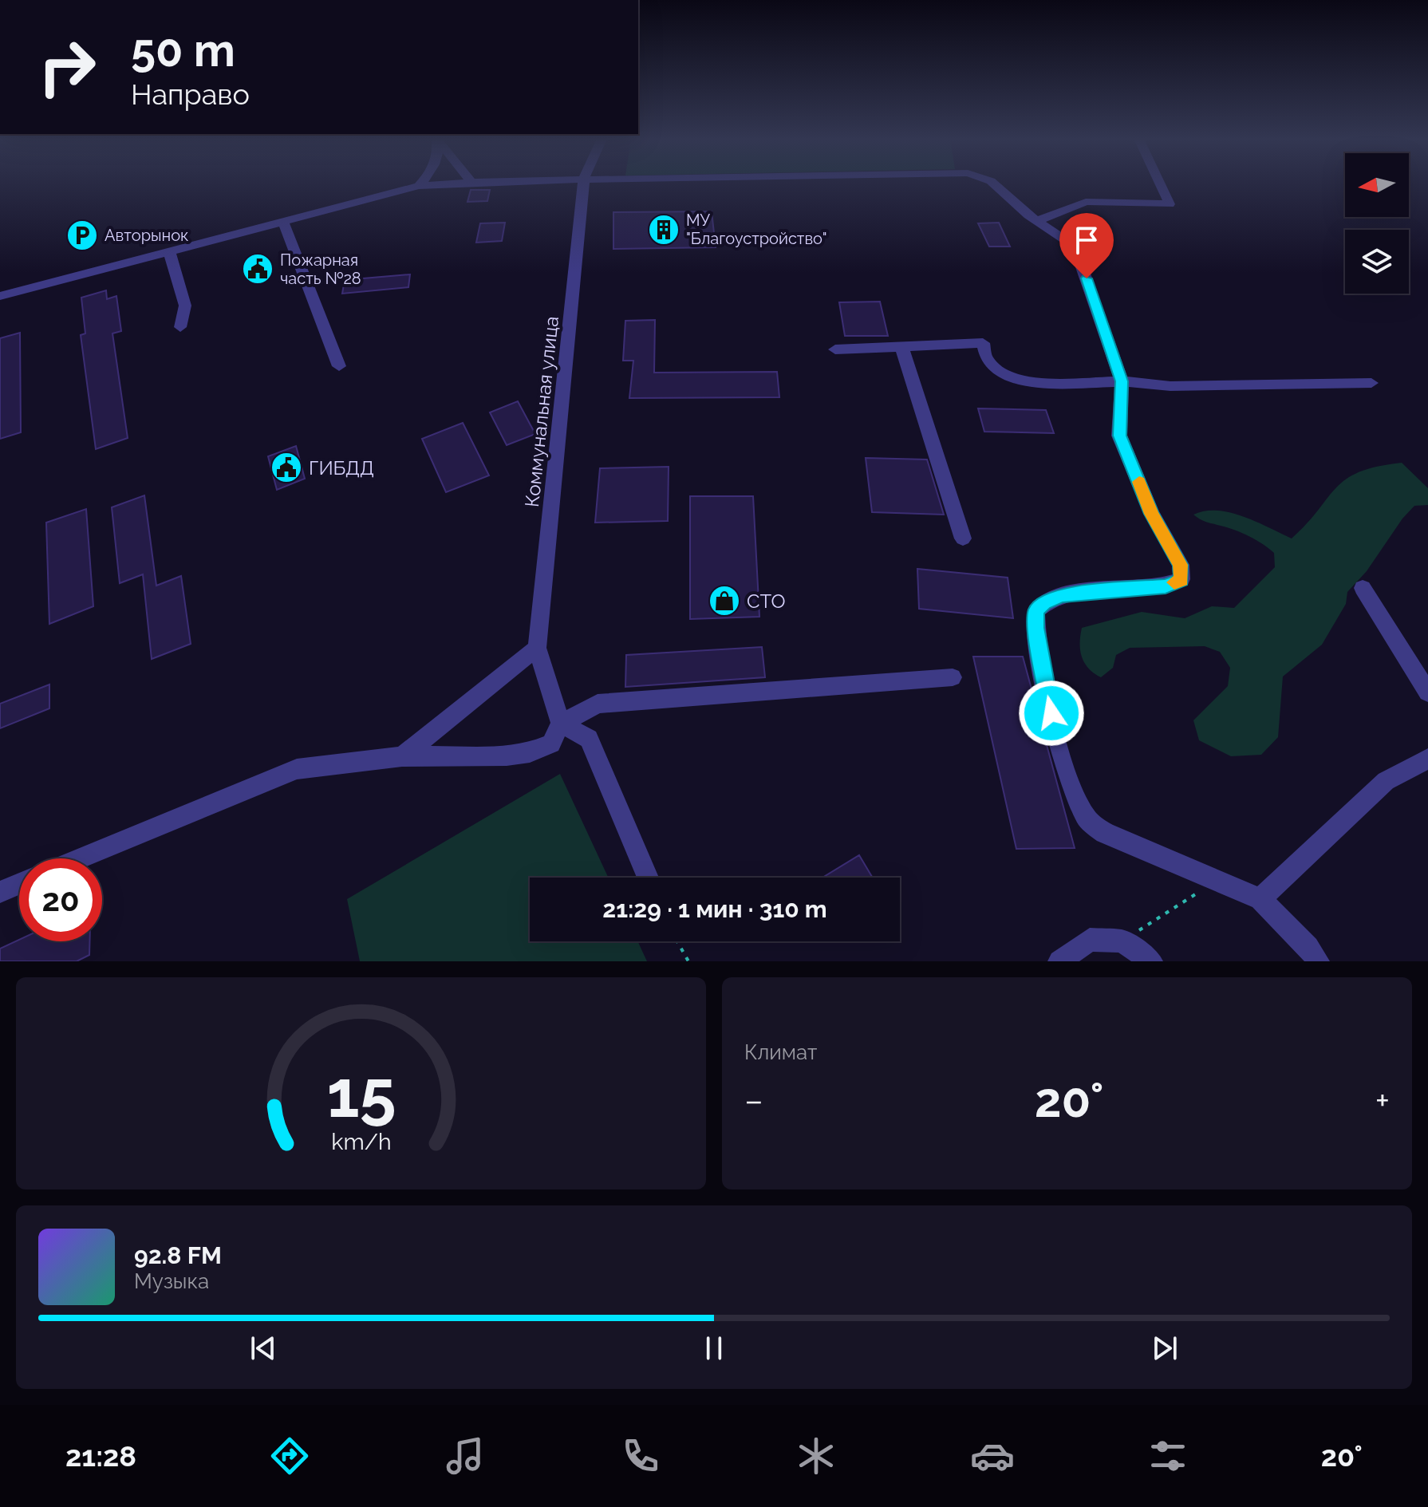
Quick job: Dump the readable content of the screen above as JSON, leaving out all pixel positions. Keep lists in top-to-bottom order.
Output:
{
  "streets": {
    "street": ["Коммунальная улица"]
  },
  "places": {
    "building": ["МУ \"Благоустройство\""],
    "parking": ["Авторынок"],
    "public building": ["Пожарная часть №28", "ГИБДД"],
    "shop": ["СТО"]
  },
  "north": "left",
  "page": {
    "turn": ["50 m", "Направо"],
    "limit": "20",
    "trip": "21:29 · 1 мин · 310 m",
    "tile": "Климат",
    "heat": ["−", "20°", "+"],
    "song": ["92.8 FM", "Музыка"],
    "tabs": ["21:28", "20°"],
    "gauge": ["15", "km/h"]
  }
}
